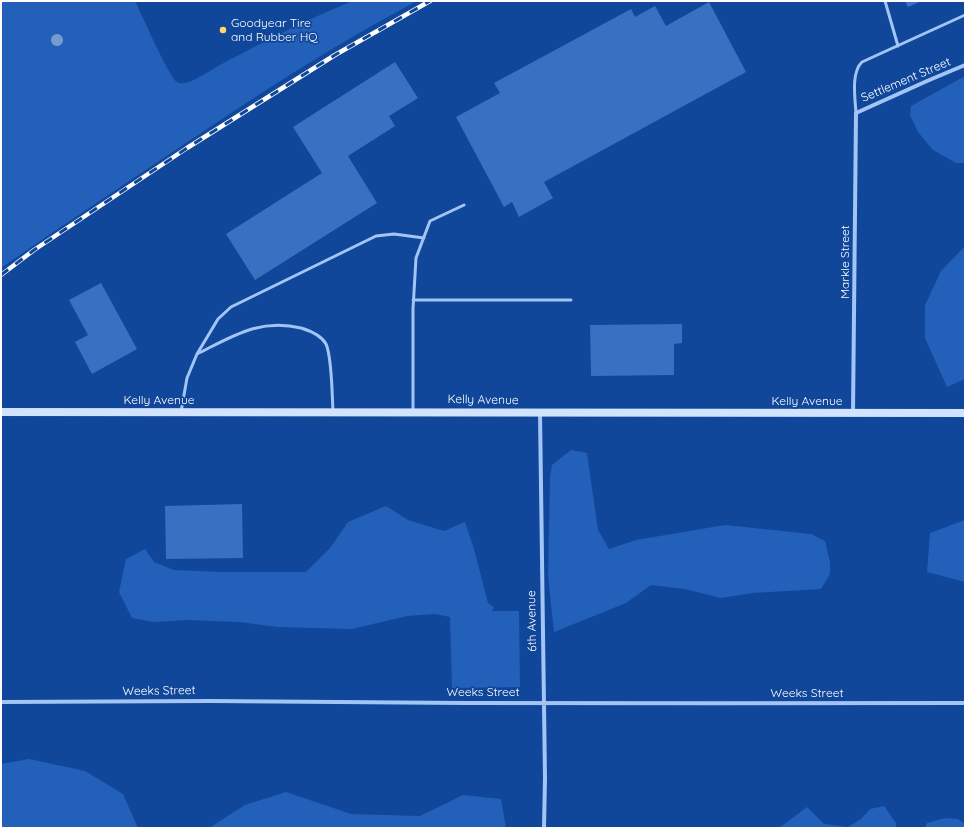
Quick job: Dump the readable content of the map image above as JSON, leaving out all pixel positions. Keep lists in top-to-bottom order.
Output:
{
  "streets": {
    "main road": ["Kelly Avenue"],
    "street": [
      "Settlement Street",
      "Markle Street",
      "6th Avenue",
      "Weeks Street"
    ]
  },
  "crossings": [
    ["Settlement Street", "Markle Street"],
    ["Markle Street", "Kelly Avenue"],
    ["Kelly Avenue", "6th Avenue"],
    ["6th Avenue", "Weeks Street"]
  ],
  "places": ["Goodyear Tire and Rubber HQ"]
}
